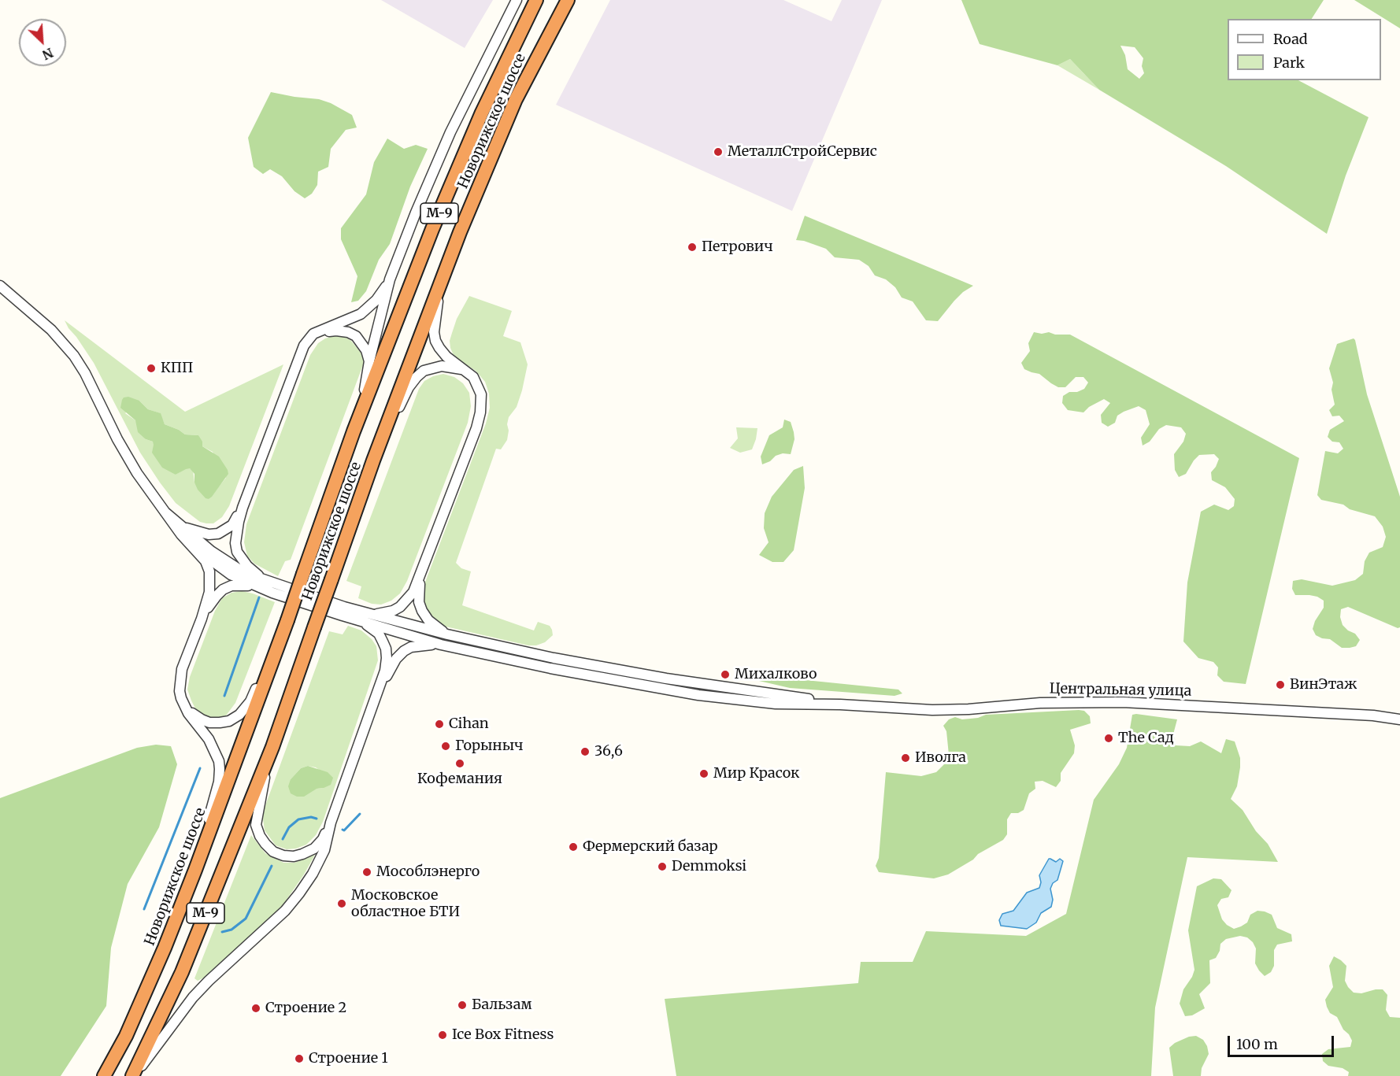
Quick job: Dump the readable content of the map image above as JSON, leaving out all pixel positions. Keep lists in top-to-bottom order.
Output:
{
  "streets": {
    "highway": ["Новорижское шоссе", "М-9"],
    "street": ["Центральная улица"]
  },
  "crossings": [
    ["Новорижское шоссе", "М-9"]
  ],
  "places": [
    "МеталлСтройСервис",
    "Петрович",
    "КПП",
    "Михалково",
    "ВинЭтаж",
    "Cihan",
    "The Сад",
    "Горыныч",
    "36,6",
    "Иволга",
    "Кофемания",
    "Мир Красок",
    "Фермерский базар",
    "Demmoksi",
    "Мособлэнерго",
    "Московское областное БТИ",
    "Бальзам",
    "Строение 2",
    "Ice Box Fitness",
    "Строение 1"
  ],
  "legend": ["Road", "Park"],
  "scale_bar": "100 m",
  "north": "bottom right"
}
